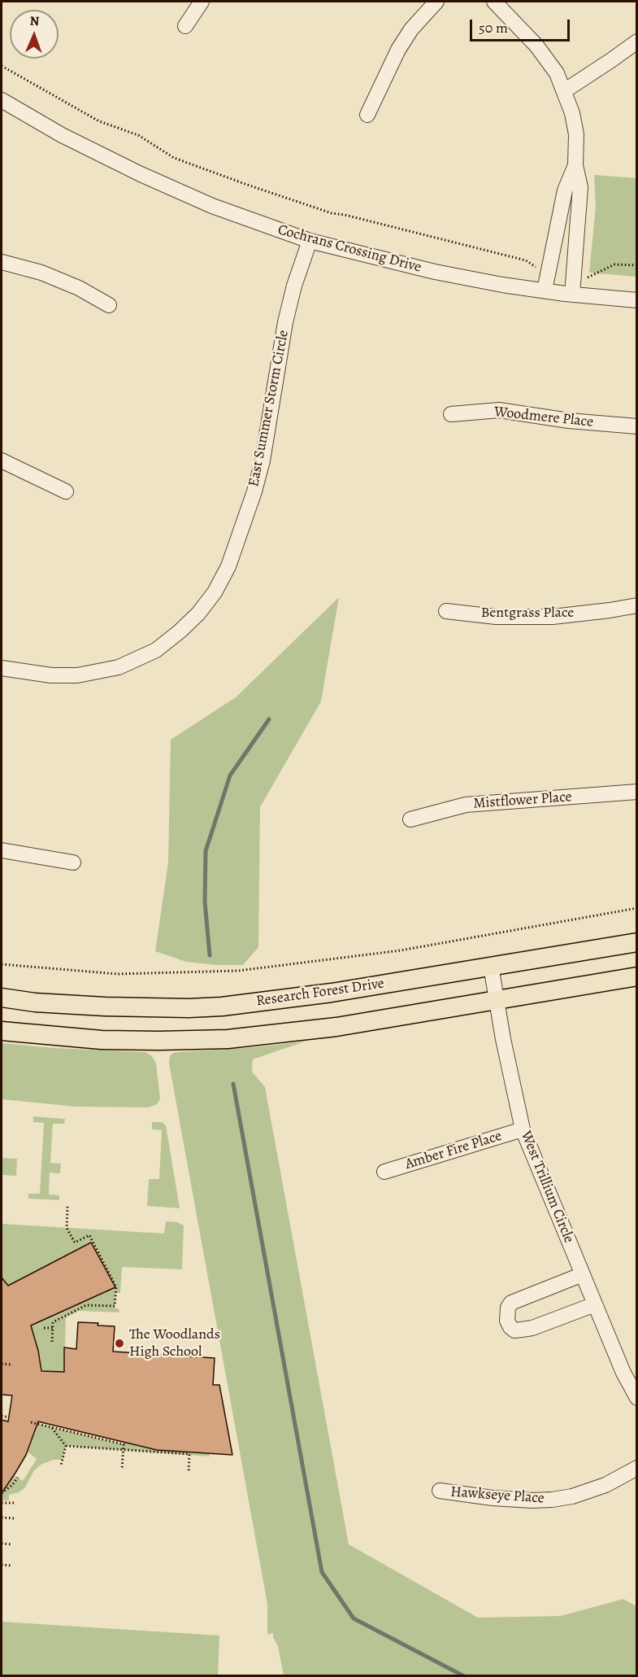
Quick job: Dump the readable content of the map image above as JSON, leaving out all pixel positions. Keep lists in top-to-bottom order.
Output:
{
  "streets": {
    "main road": ["Research Forest Drive"],
    "street": [
      "Cochrans Crossing Drive",
      "East Summer Storm Circle",
      "Woodmere Place",
      "Bentgrass Place",
      "Mistflower Place",
      "Amber Fire Place",
      "West Trillium Circle",
      "Hawkseye Place"
    ]
  },
  "crossings": [
    ["Cochrans Crossing Drive", "East Summer Storm Circle"],
    ["Research Forest Drive", "West Trillium Circle"],
    ["Amber Fire Place", "West Trillium Circle"]
  ],
  "places": ["The Woodlands High School"],
  "scale_bar": "50 m",
  "north": "top"
}
